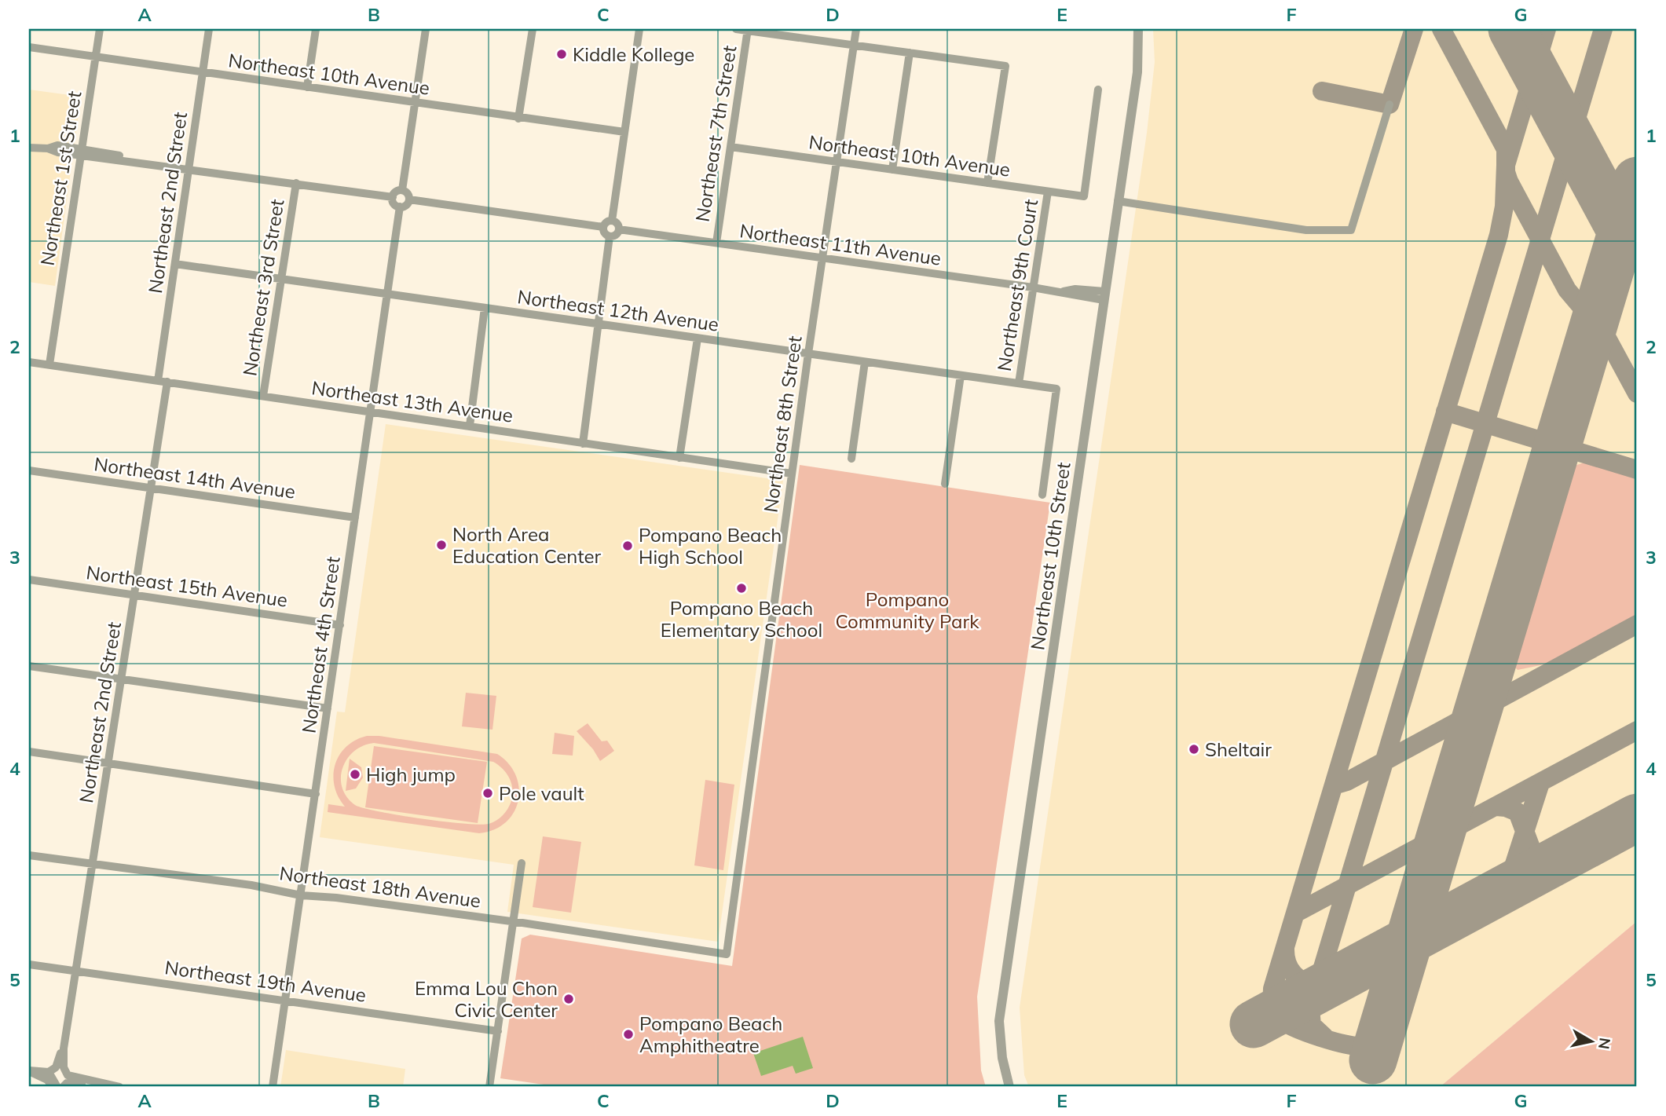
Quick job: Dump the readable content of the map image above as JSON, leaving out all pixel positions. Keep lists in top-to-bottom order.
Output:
{
  "streets": {
    "street": [
      "Northeast 10th Avenue",
      "Northeast 7th Street",
      "Northeast 1st Street",
      "Northeast 2nd Street",
      "Northeast 11th Avenue",
      "Northeast 9th Court",
      "Northeast 3rd Street",
      "Northeast 12th Avenue",
      "Northeast 13th Avenue",
      "Northeast 8th Street",
      "Northeast 14th Avenue",
      "Northeast 10th Street",
      "Northeast 15th Avenue",
      "Northeast 4th Street",
      "Northeast 18th Avenue",
      "Northeast 19th Avenue"
    ]
  },
  "crossings": [
    ["Northeast 10th Avenue", "Northeast 7th Street"],
    ["Northeast 10th Avenue", "Northeast 1st Street"],
    ["Northeast 10th Avenue", "Northeast 2nd Street"],
    ["Northeast 10th Avenue", "Northeast 9th Court"],
    ["Northeast 10th Avenue", "Northeast 8th Street"],
    ["Northeast 7th Street", "Northeast 11th Avenue"],
    ["Northeast 1st Street", "Northeast 13th Avenue"],
    ["Northeast 2nd Street", "Northeast 12th Avenue"],
    ["Northeast 2nd Street", "Northeast 13th Avenue"],
    ["Northeast 2nd Street", "Northeast 14th Avenue"],
    ["Northeast 2nd Street", "Northeast 15th Avenue"],
    ["Northeast 2nd Street", "Northeast 18th Avenue"],
    ["Northeast 2nd Street", "Northeast 19th Avenue"],
    ["Northeast 11th Avenue", "Northeast 9th Court"],
    ["Northeast 11th Avenue", "Northeast 8th Street"],
    ["Northeast 11th Avenue", "Northeast 10th Street"],
    ["Northeast 9th Court", "Northeast 12th Avenue"],
    ["Northeast 3rd Street", "Northeast 12th Avenue"],
    ["Northeast 3rd Street", "Northeast 13th Avenue"],
    ["Northeast 12th Avenue", "Northeast 8th Street"],
    ["Northeast 12th Avenue", "Northeast 4th Street"],
    ["Northeast 13th Avenue", "Northeast 8th Street"],
    ["Northeast 13th Avenue", "Northeast 4th Street"],
    ["Northeast 8th Street", "Northeast 18th Avenue"],
    ["Northeast 14th Avenue", "Northeast 4th Street"],
    ["Northeast 15th Avenue", "Northeast 4th Street"],
    ["Northeast 4th Street", "Northeast 18th Avenue"],
    ["Northeast 4th Street", "Northeast 19th Avenue"]
  ],
  "parks": ["Pompano Community Park"],
  "places": [
    "Kiddle Kollege",
    "North Area Education Center",
    "Pompano Beach High School",
    "Pompano Beach Elementary School",
    "Sheltair",
    "High jump",
    "Pole vault",
    "Emma Lou Chon Civic Center",
    "Pompano Beach Amphitheatre"
  ],
  "north": "right",
  "grid": {
    "columns": [
      "A",
      "B",
      "C",
      "D",
      "E",
      "F",
      "G"
    ],
    "rows": [
      "1",
      "2",
      "3",
      "4",
      "5"
    ]
  }
}
